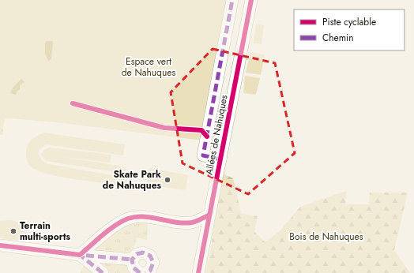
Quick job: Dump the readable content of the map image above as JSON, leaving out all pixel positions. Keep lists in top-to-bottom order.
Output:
{
  "streets": {
    "street": ["Allées de Nahuques"]
  },
  "parks": ["Espace vert de Nahuques", "Bois de Nahuques"],
  "places": ["Skate Park de Nahuques", "Terrain multi-sports"],
  "legend": ["Piste cyclable", "Chemin"]
}
